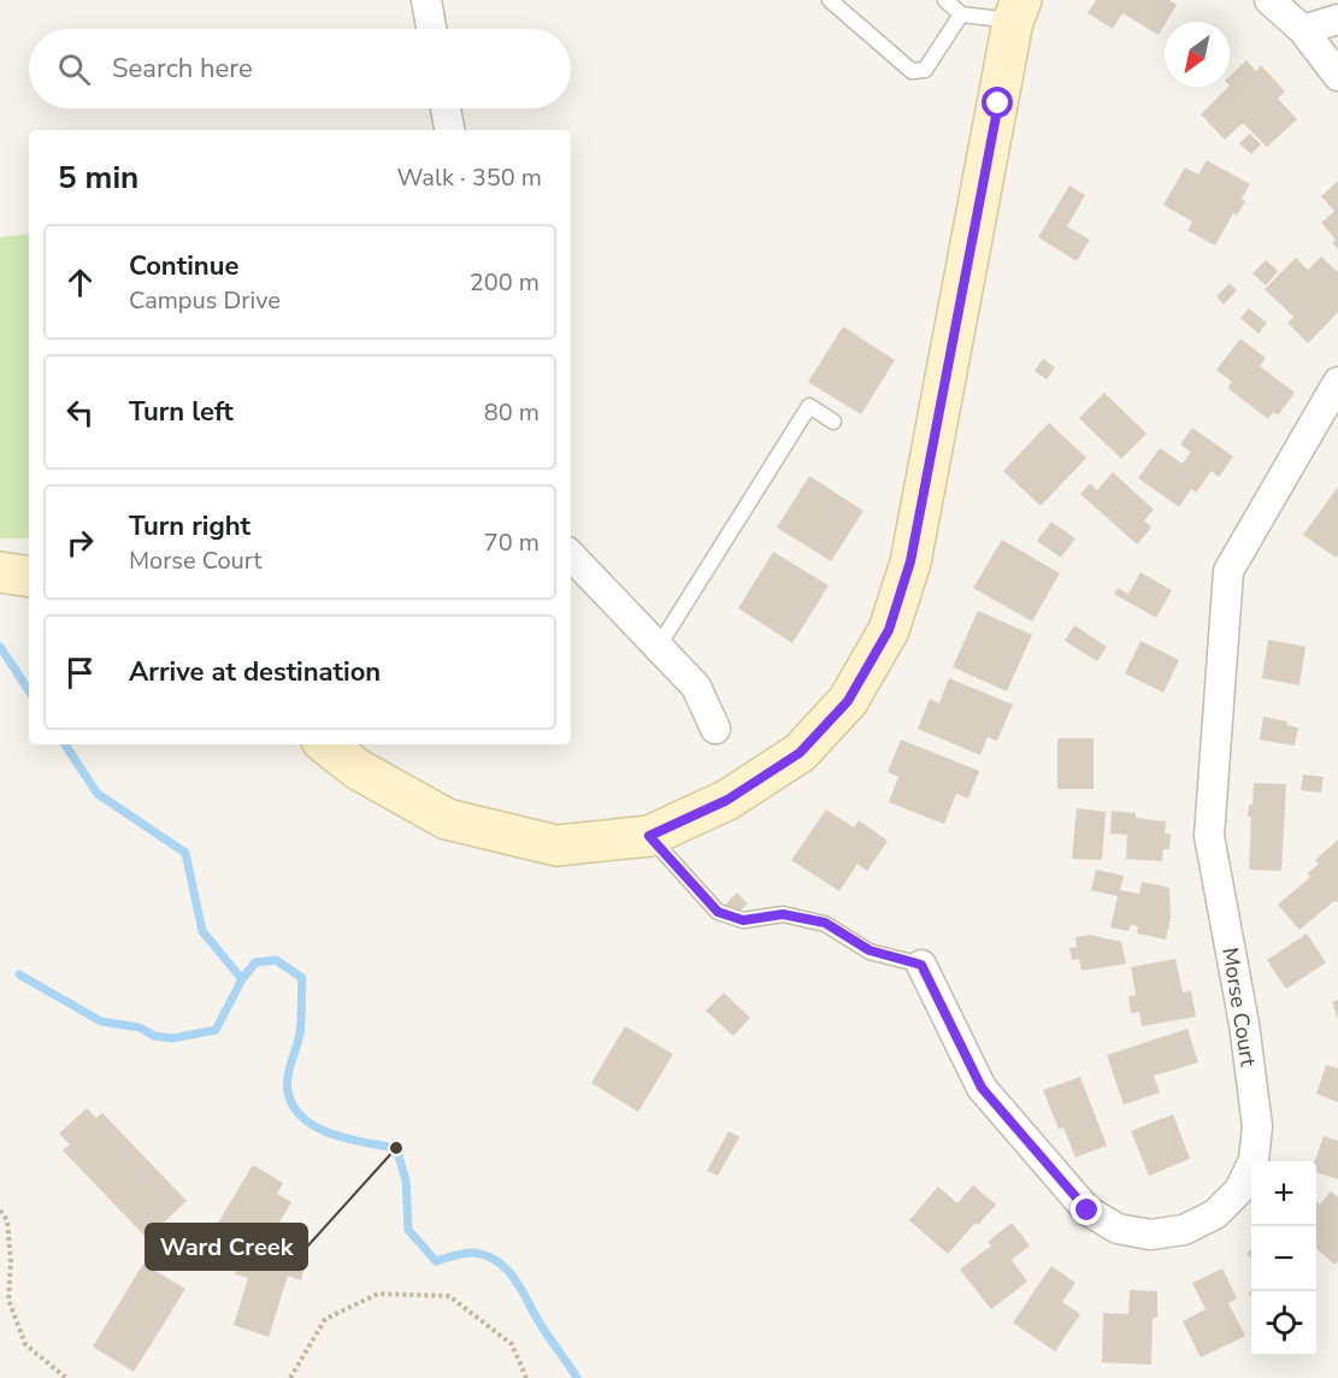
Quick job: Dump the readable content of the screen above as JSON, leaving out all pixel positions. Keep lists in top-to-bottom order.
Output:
{
  "streets": {
    "street": ["Morse Court"]
  },
  "places": ["Ward Creek"],
  "north": "bottom left",
  "page": {
    "search": "Search here",
    "heading": ["5 min", "Walk · 350 m"],
    "list": [
      ["Continue", "Campus Drive", "200 m"],
      ["Turn left", "80 m"],
      ["Turn right", "Morse Court", "70 m"],
      "Arrive at destination"
    ],
    "map_buttons": ["+", "−"]
  }
}
